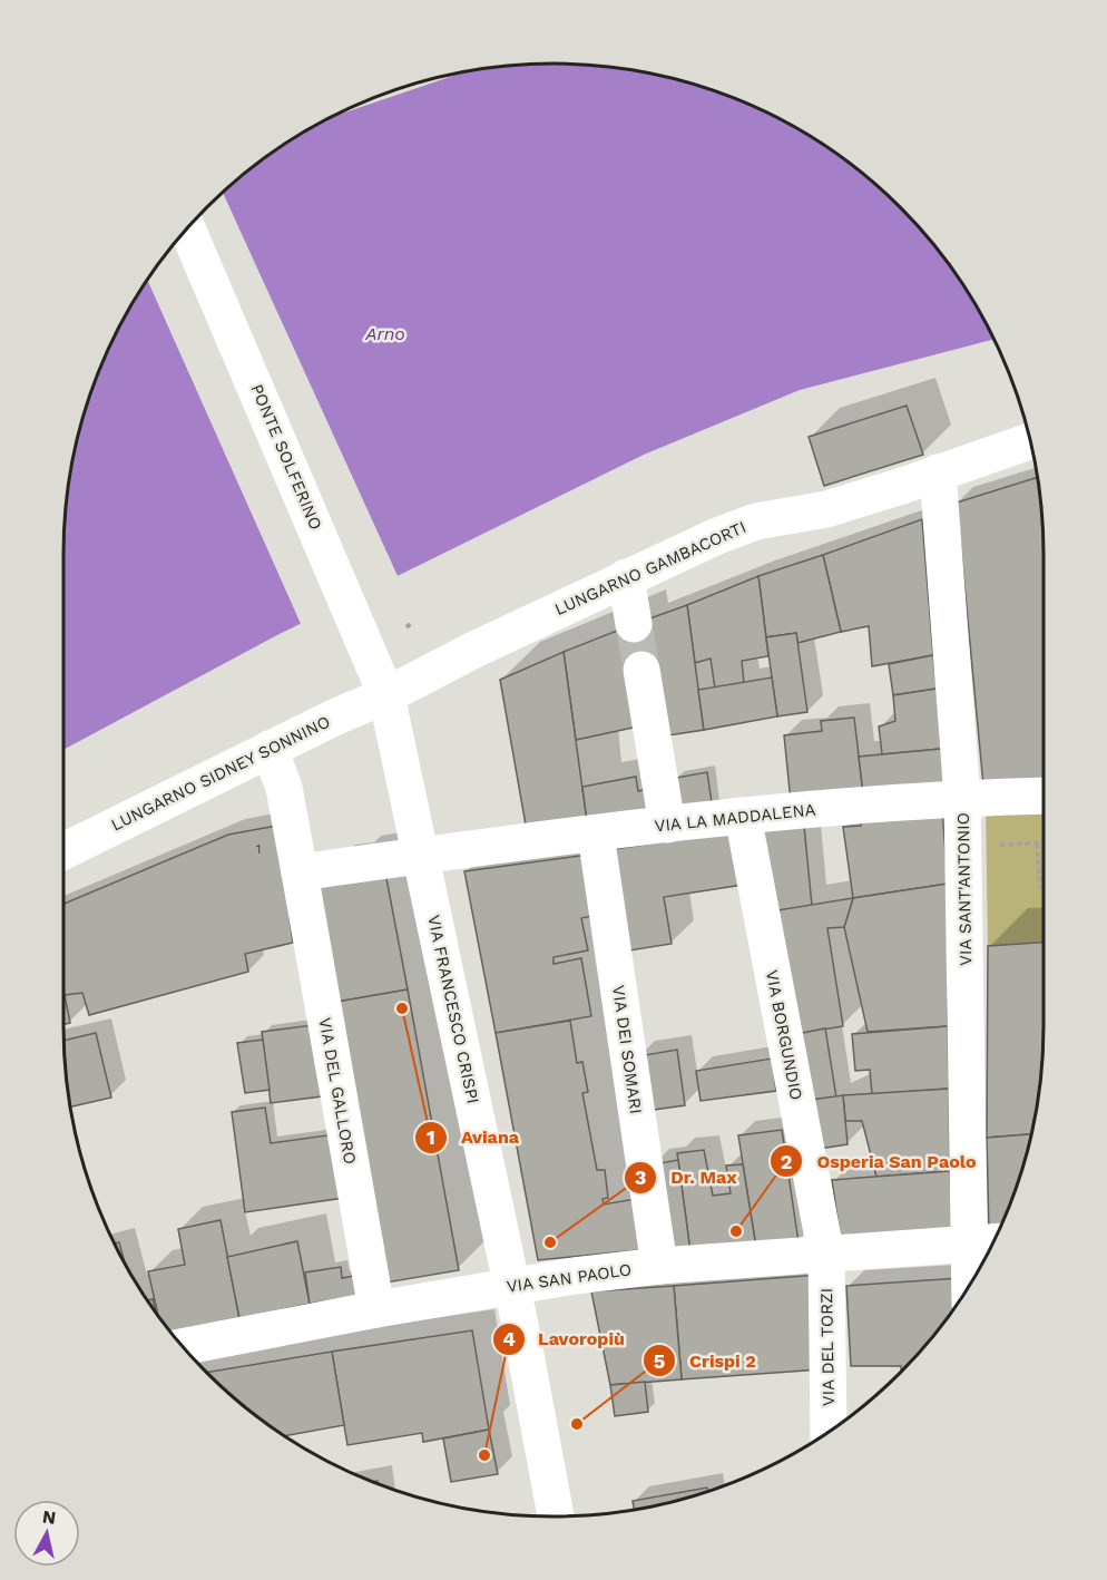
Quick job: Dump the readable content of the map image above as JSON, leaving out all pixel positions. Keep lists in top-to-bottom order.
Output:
{
  "streets": {
    "street": [
      "PONTE SOLFERINO",
      "LUNGARNO GAMBACORTI",
      "LUNGARNO SIDNEY SONNINO",
      "VIA LA MADDALENA",
      "VIA SANT'ANTONIO",
      "VIA FRANCESCO CRISPI",
      "VIA BORGUNDIO",
      "VIA DEI SOMARI",
      "VIA DEL GALLORO",
      "VIA SAN PAOLO",
      "VIA DEL TORZI"
    ]
  },
  "crossings": [
    ["PONTE SOLFERINO", "LUNGARNO GAMBACORTI"],
    ["PONTE SOLFERINO", "LUNGARNO SIDNEY SONNINO"],
    ["PONTE SOLFERINO", "VIA FRANCESCO CRISPI"],
    ["LUNGARNO GAMBACORTI", "LUNGARNO SIDNEY SONNINO"],
    ["LUNGARNO GAMBACORTI", "VIA SANT'ANTONIO"],
    ["LUNGARNO GAMBACORTI", "VIA FRANCESCO CRISPI"],
    ["LUNGARNO SIDNEY SONNINO", "VIA FRANCESCO CRISPI"],
    ["LUNGARNO SIDNEY SONNINO", "VIA DEL GALLORO"],
    ["VIA LA MADDALENA", "VIA SANT'ANTONIO"],
    ["VIA LA MADDALENA", "VIA FRANCESCO CRISPI"],
    ["VIA LA MADDALENA", "VIA BORGUNDIO"],
    ["VIA LA MADDALENA", "VIA DEI SOMARI"],
    ["VIA LA MADDALENA", "VIA DEL GALLORO"],
    ["VIA SANT'ANTONIO", "VIA SAN PAOLO"],
    ["VIA FRANCESCO CRISPI", "VIA SAN PAOLO"],
    ["VIA BORGUNDIO", "VIA SAN PAOLO"],
    ["VIA BORGUNDIO", "VIA DEL TORZI"],
    ["VIA DEI SOMARI", "VIA SAN PAOLO"],
    ["VIA DEL GALLORO", "VIA SAN PAOLO"],
    ["VIA SAN PAOLO", "VIA DEL TORZI"]
  ],
  "water": ["Arno"],
  "places": [
    "Aviana",
    "Osperia San Paolo",
    "Dr. Max",
    "Crispi 2",
    "Lavoropiù"
  ],
  "house_numbers": ["1"],
  "north": "top"
}
